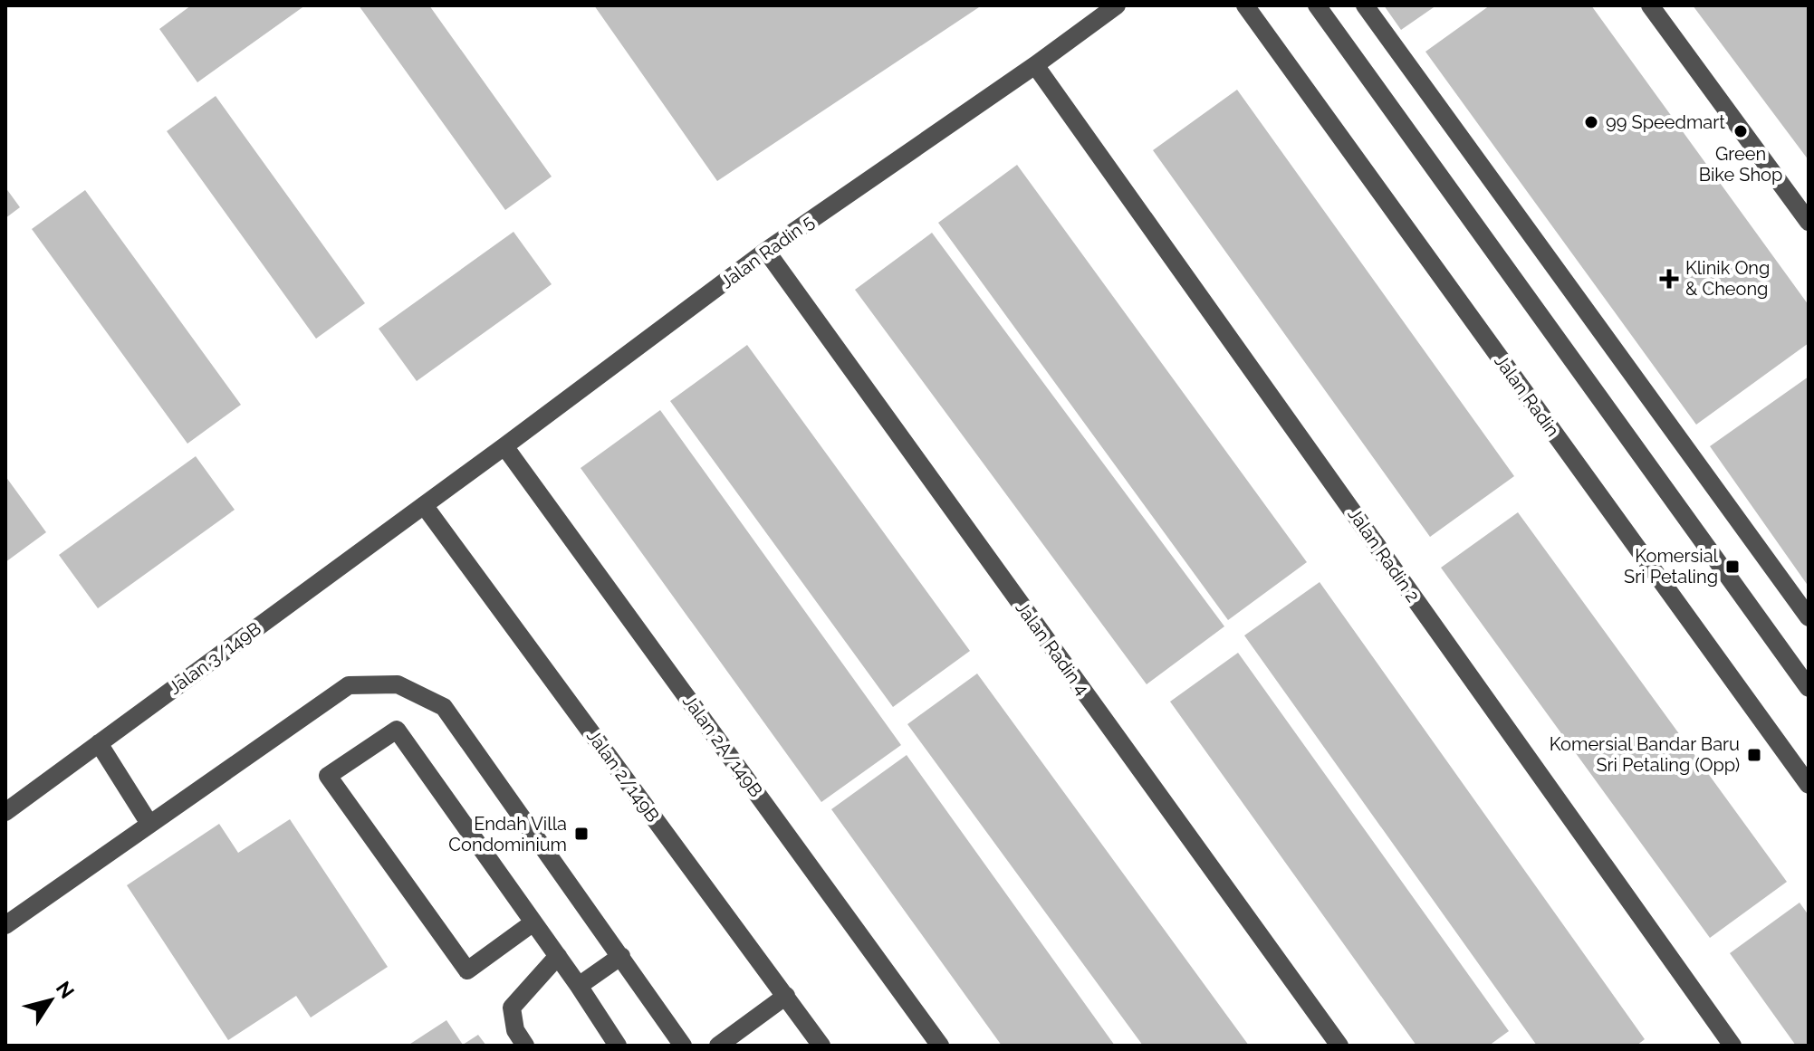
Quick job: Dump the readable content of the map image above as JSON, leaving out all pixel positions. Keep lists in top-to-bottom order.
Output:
{
  "streets": {
    "street": [
      "Jalan Radin 5",
      "Jalan Radin",
      "Jalan Radin 2",
      "Jalan Radin 4",
      "Jalan 3/149B",
      "Jalan 2A/149B",
      "Jalan 2/149B"
    ]
  },
  "crossings": [
    ["Jalan Radin 5", "Jalan Radin 2"],
    ["Jalan Radin 5", "Jalan Radin 4"],
    ["Jalan Radin 5", "Jalan 3/149B"],
    ["Jalan Radin 5", "Jalan 2A/149B"],
    ["Jalan Radin 5", "Jalan 2/149B"],
    ["Jalan 3/149B", "Jalan 2/149B"]
  ],
  "places": {
    "other": ["99 Speedmart", "Green Bike Shop"],
    "health": ["Klinik Ong & Cheong"],
    "transit": ["Komersial Sri Petaling", "Komersial Bandar Baru Sri Petaling (Opp)", "Endah Villa Condominium"]
  },
  "north": "top right"
}
